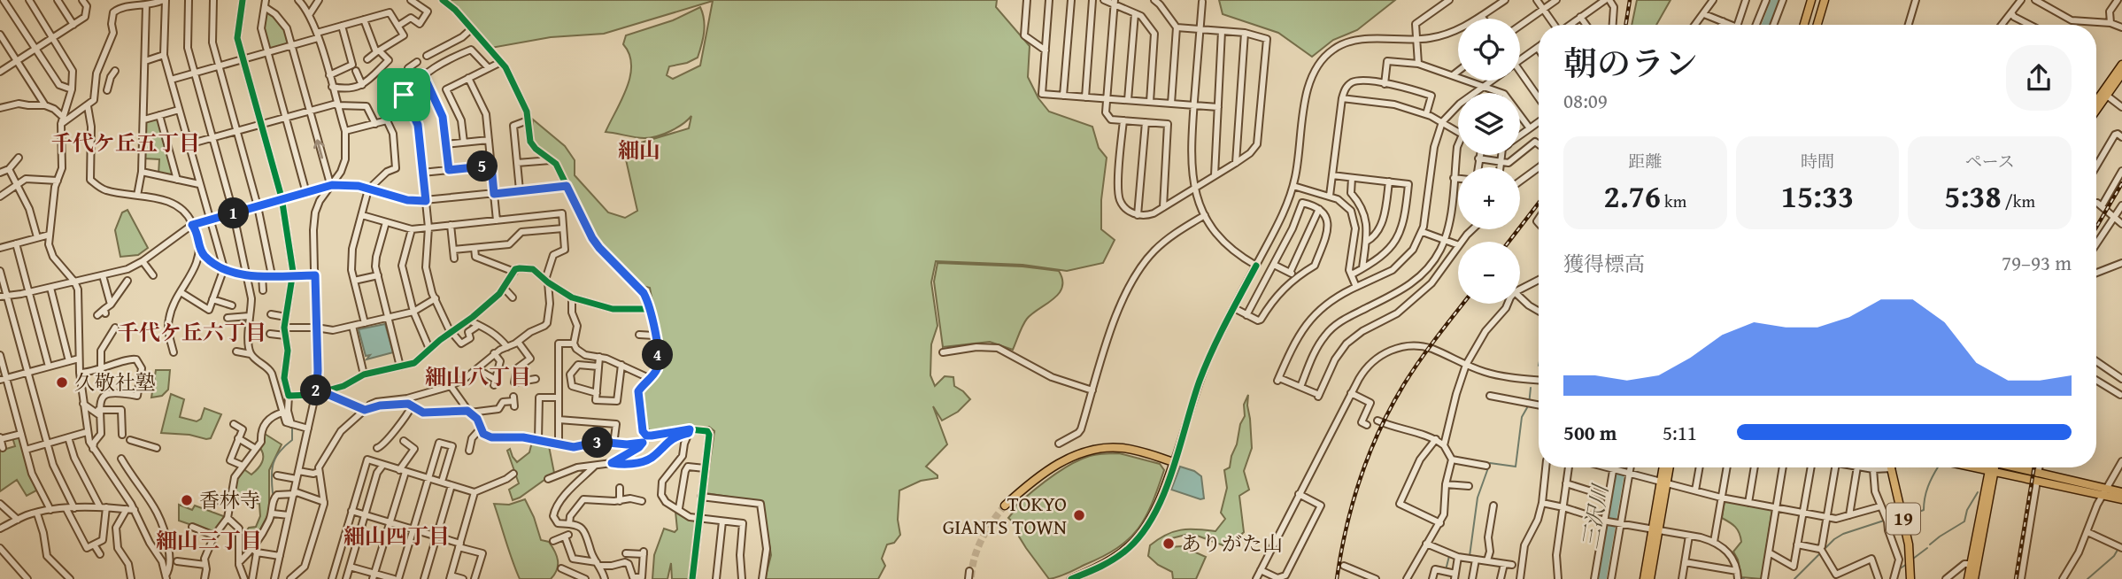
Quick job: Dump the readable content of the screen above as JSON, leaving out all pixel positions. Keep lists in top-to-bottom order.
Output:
{
  "streets": {
    "main road": ["19"]
  },
  "districts": [
    "千代ケ丘五丁目",
    "細山",
    "千代ケ丘六丁目",
    "細山八丁目",
    "細山四丁目",
    "細山三丁目"
  ],
  "water": ["三沢川"],
  "places": [
    "久敬社塾",
    "香林寺",
    "TOKYO GIANTS TOWN",
    "ありがた山"
  ],
  "page": {
    "map_buttons": ["+", "−"],
    "heading": ["朝のラン", "08:09"],
    "stats": [
      ["距離", "2.76 km"],
      ["時間", "15:33"],
      ["ペース", "5:38 /km"]
    ],
    "pins": [
      "5",
      "1",
      "4",
      "2",
      "3"
    ],
    "chart": ["獲得標高", "79–93 m"],
    "list": [
      {
        "name": "500 m",
        "note": "5:11"
      }
    ]
  }
}
